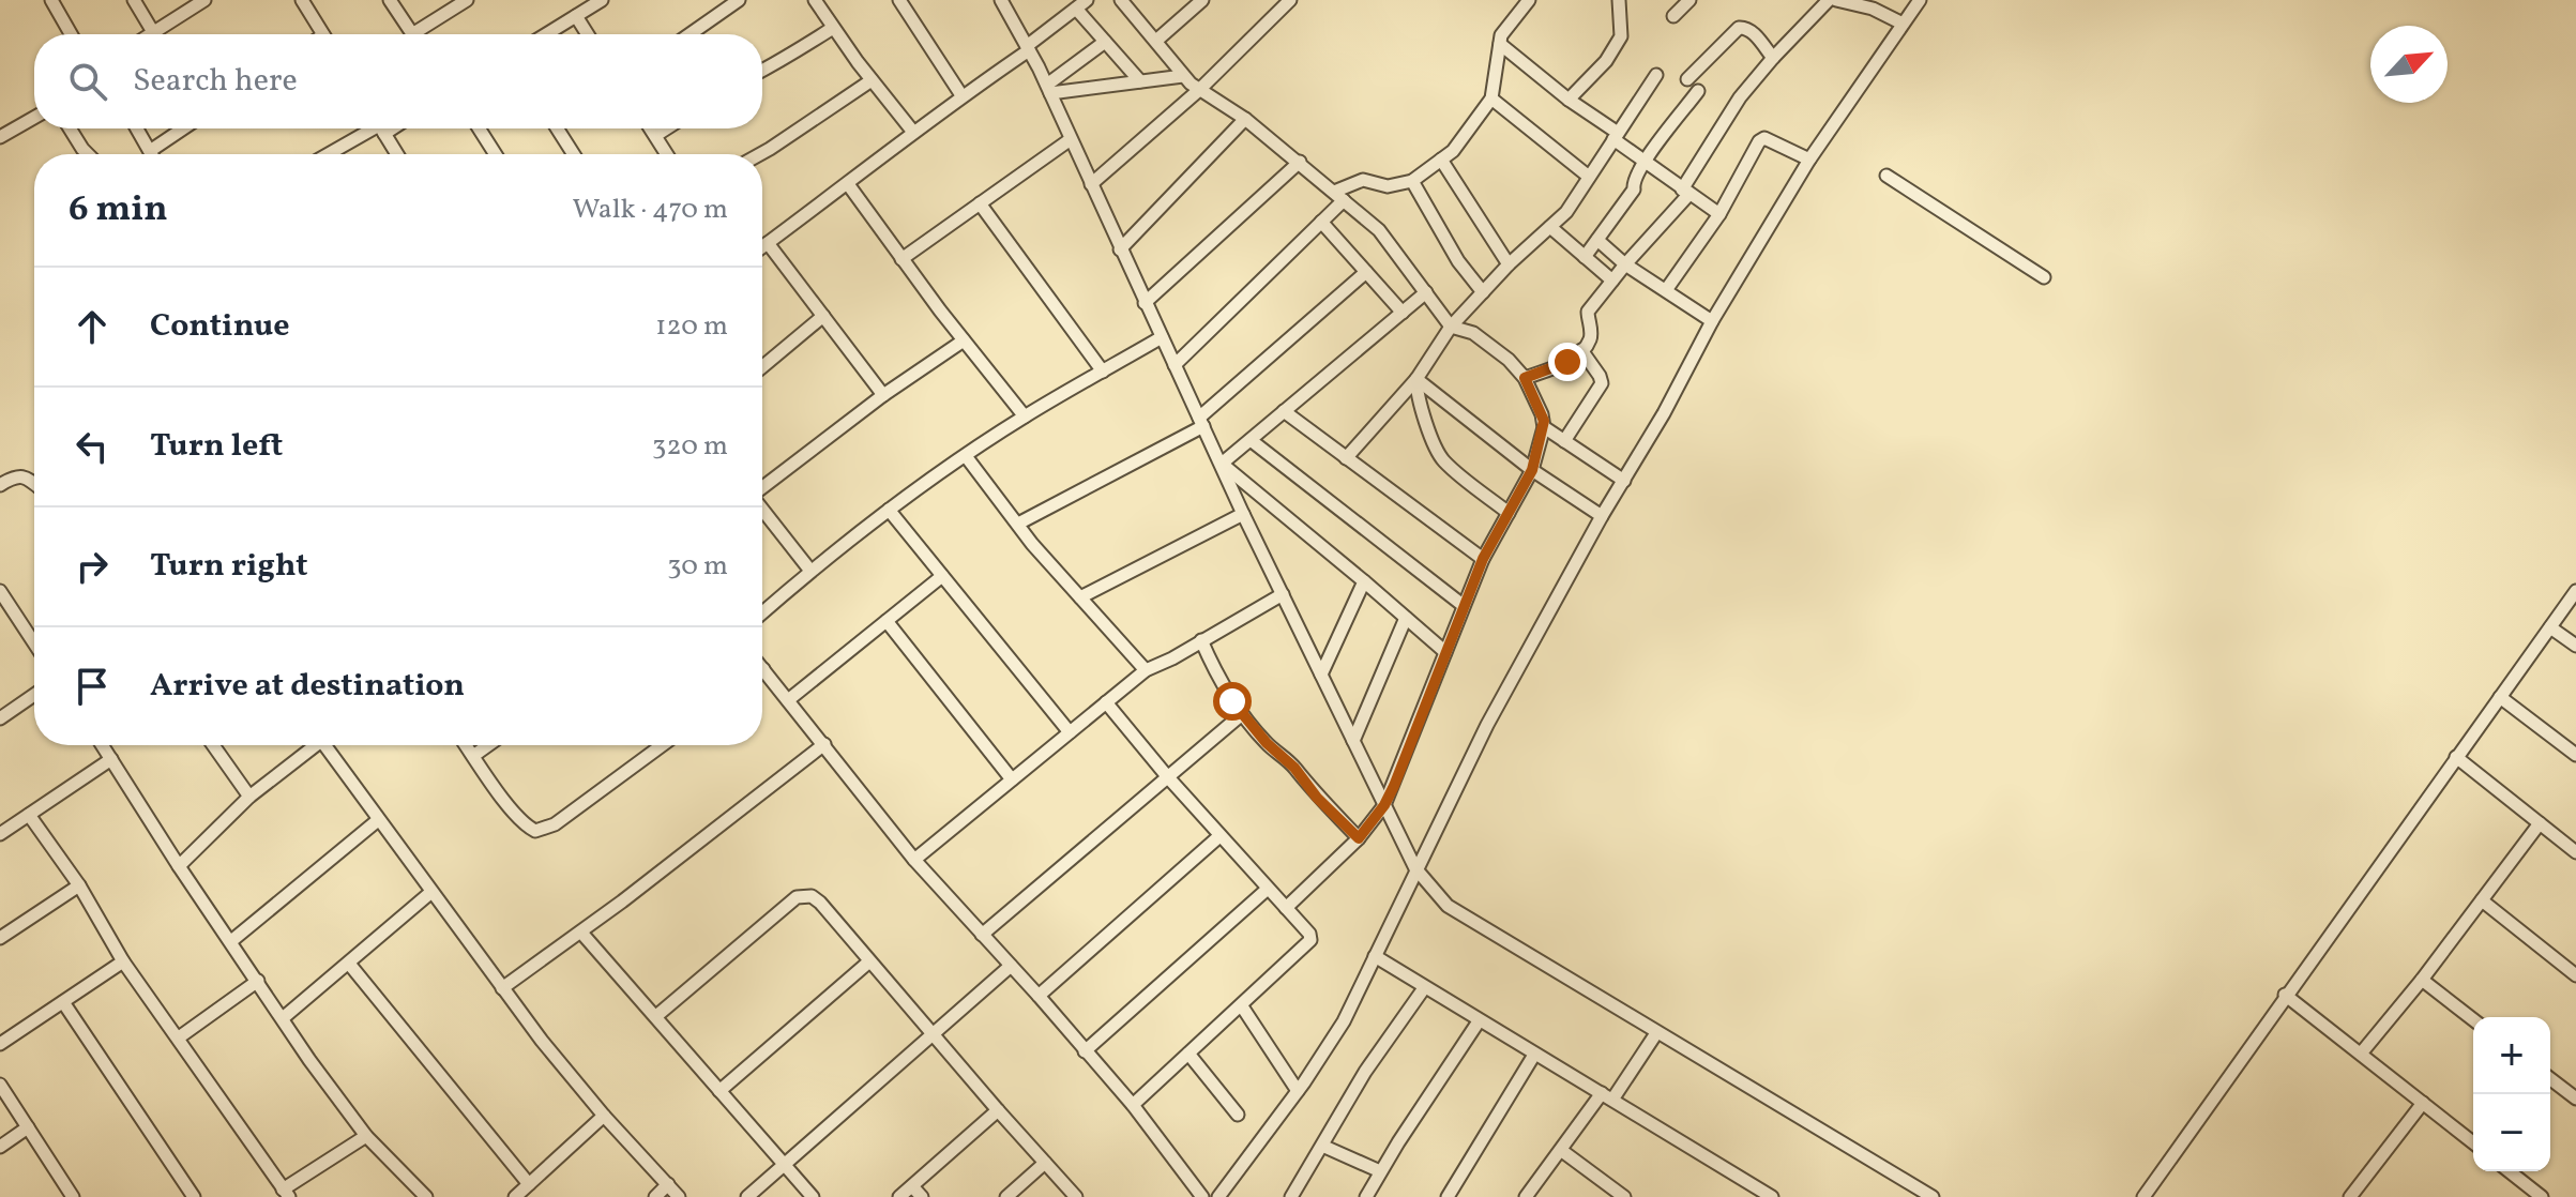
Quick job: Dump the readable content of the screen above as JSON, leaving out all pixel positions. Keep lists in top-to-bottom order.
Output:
{
  "north": "top right",
  "page": {
    "search": "Search here",
    "heading": ["6 min", "Walk · 470 m"],
    "list": [
      ["Continue", "120 m"],
      ["Turn left", "320 m"],
      ["Turn right", "30 m"],
      "Arrive at destination"
    ],
    "map_buttons": ["+", "−"]
  }
}
